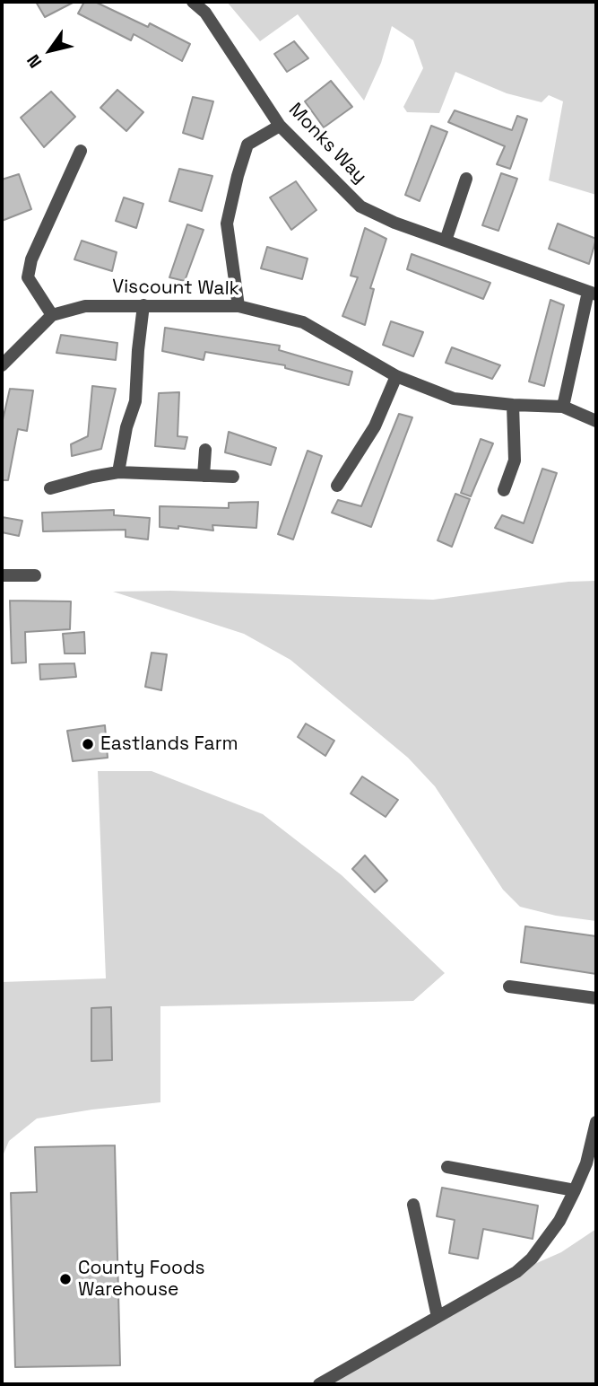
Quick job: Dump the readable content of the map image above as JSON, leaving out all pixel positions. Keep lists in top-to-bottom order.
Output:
{
  "streets": {
    "street": ["Monks Way", "Viscount Walk"]
  },
  "crossings": [
    ["Monks Way", "Viscount Walk"]
  ],
  "places": ["Eastlands Farm", "County Foods Warehouse"],
  "north": "bottom left"
}
